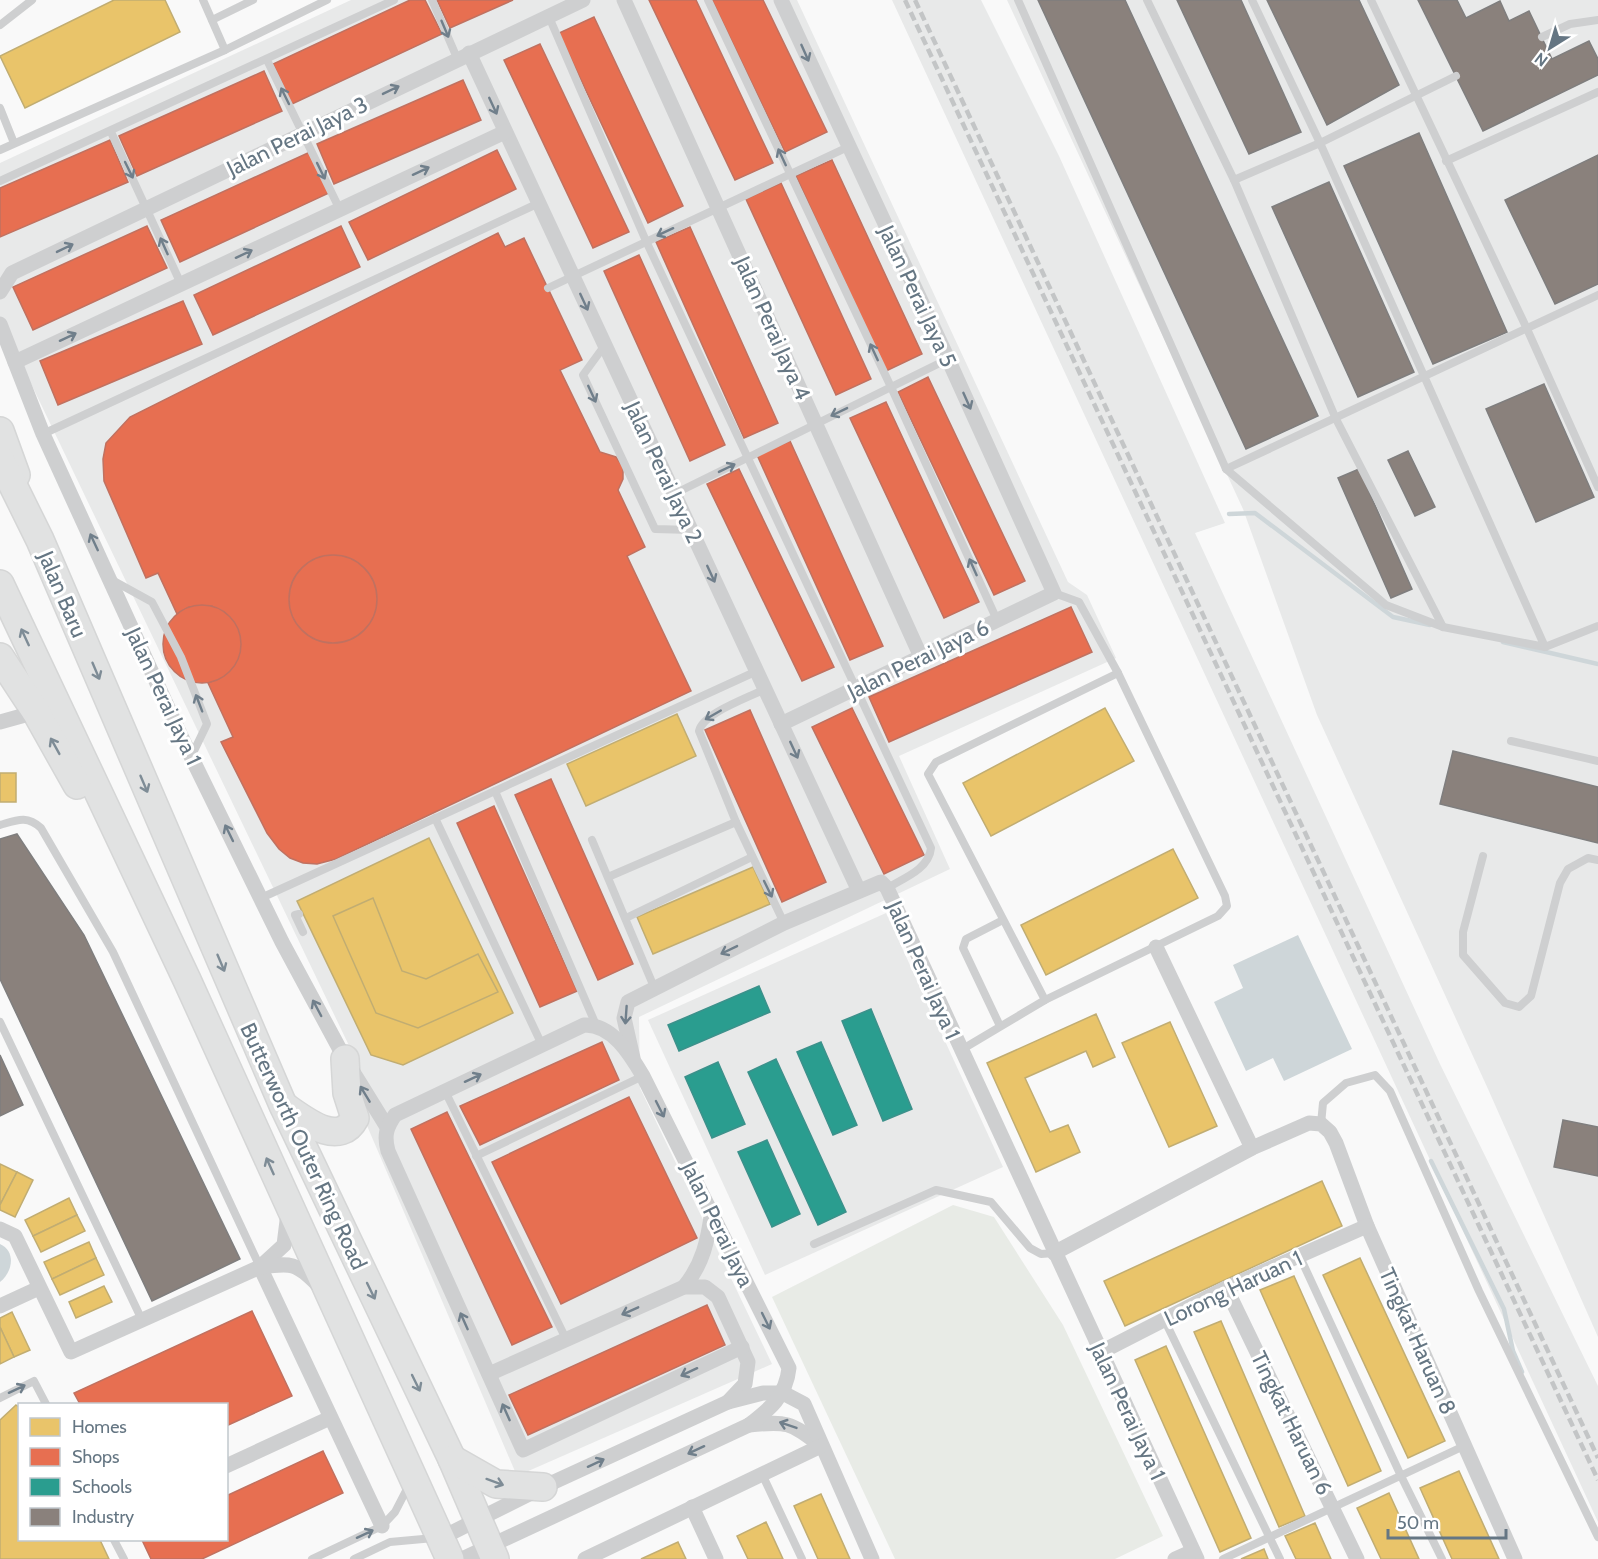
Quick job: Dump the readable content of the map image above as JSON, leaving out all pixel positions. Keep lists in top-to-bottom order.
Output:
{
  "streets": {
    "highway": ["Jalan Baru", "Butterworth Outer Ring Road"],
    "street": [
      "Jalan Perai Jaya 3",
      "Jalan Perai Jaya 5",
      "Jalan Perai Jaya 4",
      "Jalan Perai Jaya 2",
      "Jalan Perai Jaya 6",
      "Jalan Perai Jaya 1",
      "Jalan Perai Jaya",
      "Lorong Haruan 1",
      "Tingkat Haruan 8",
      "Tingkat Haruan 6"
    ]
  },
  "crossings": [
    ["Jalan Perai Jaya 3", "Jalan Perai Jaya 2"],
    ["Jalan Perai Jaya 5", "Jalan Perai Jaya 6"],
    ["Jalan Perai Jaya 4", "Jalan Perai Jaya 6"],
    ["Jalan Perai Jaya 2", "Jalan Perai Jaya 6"],
    ["Jalan Perai Jaya 2", "Jalan Perai Jaya 1"],
    ["Jalan Baru", "Butterworth Outer Ring Road"],
    ["Jalan Perai Jaya 1", "Jalan Perai Jaya"],
    ["Jalan Perai Jaya 1", "Lorong Haruan 1"],
    ["Lorong Haruan 1", "Tingkat Haruan 8"],
    ["Lorong Haruan 1", "Tingkat Haruan 6"]
  ],
  "one_way": ["Jalan Perai Jaya 5", "Jalan Perai Jaya 2", "Jalan Perai Jaya"],
  "legend": [
    "Homes",
    "Shops",
    "Schools",
    "Industry"
  ],
  "scale_bar": "50 m",
  "north": "bottom left"
}
